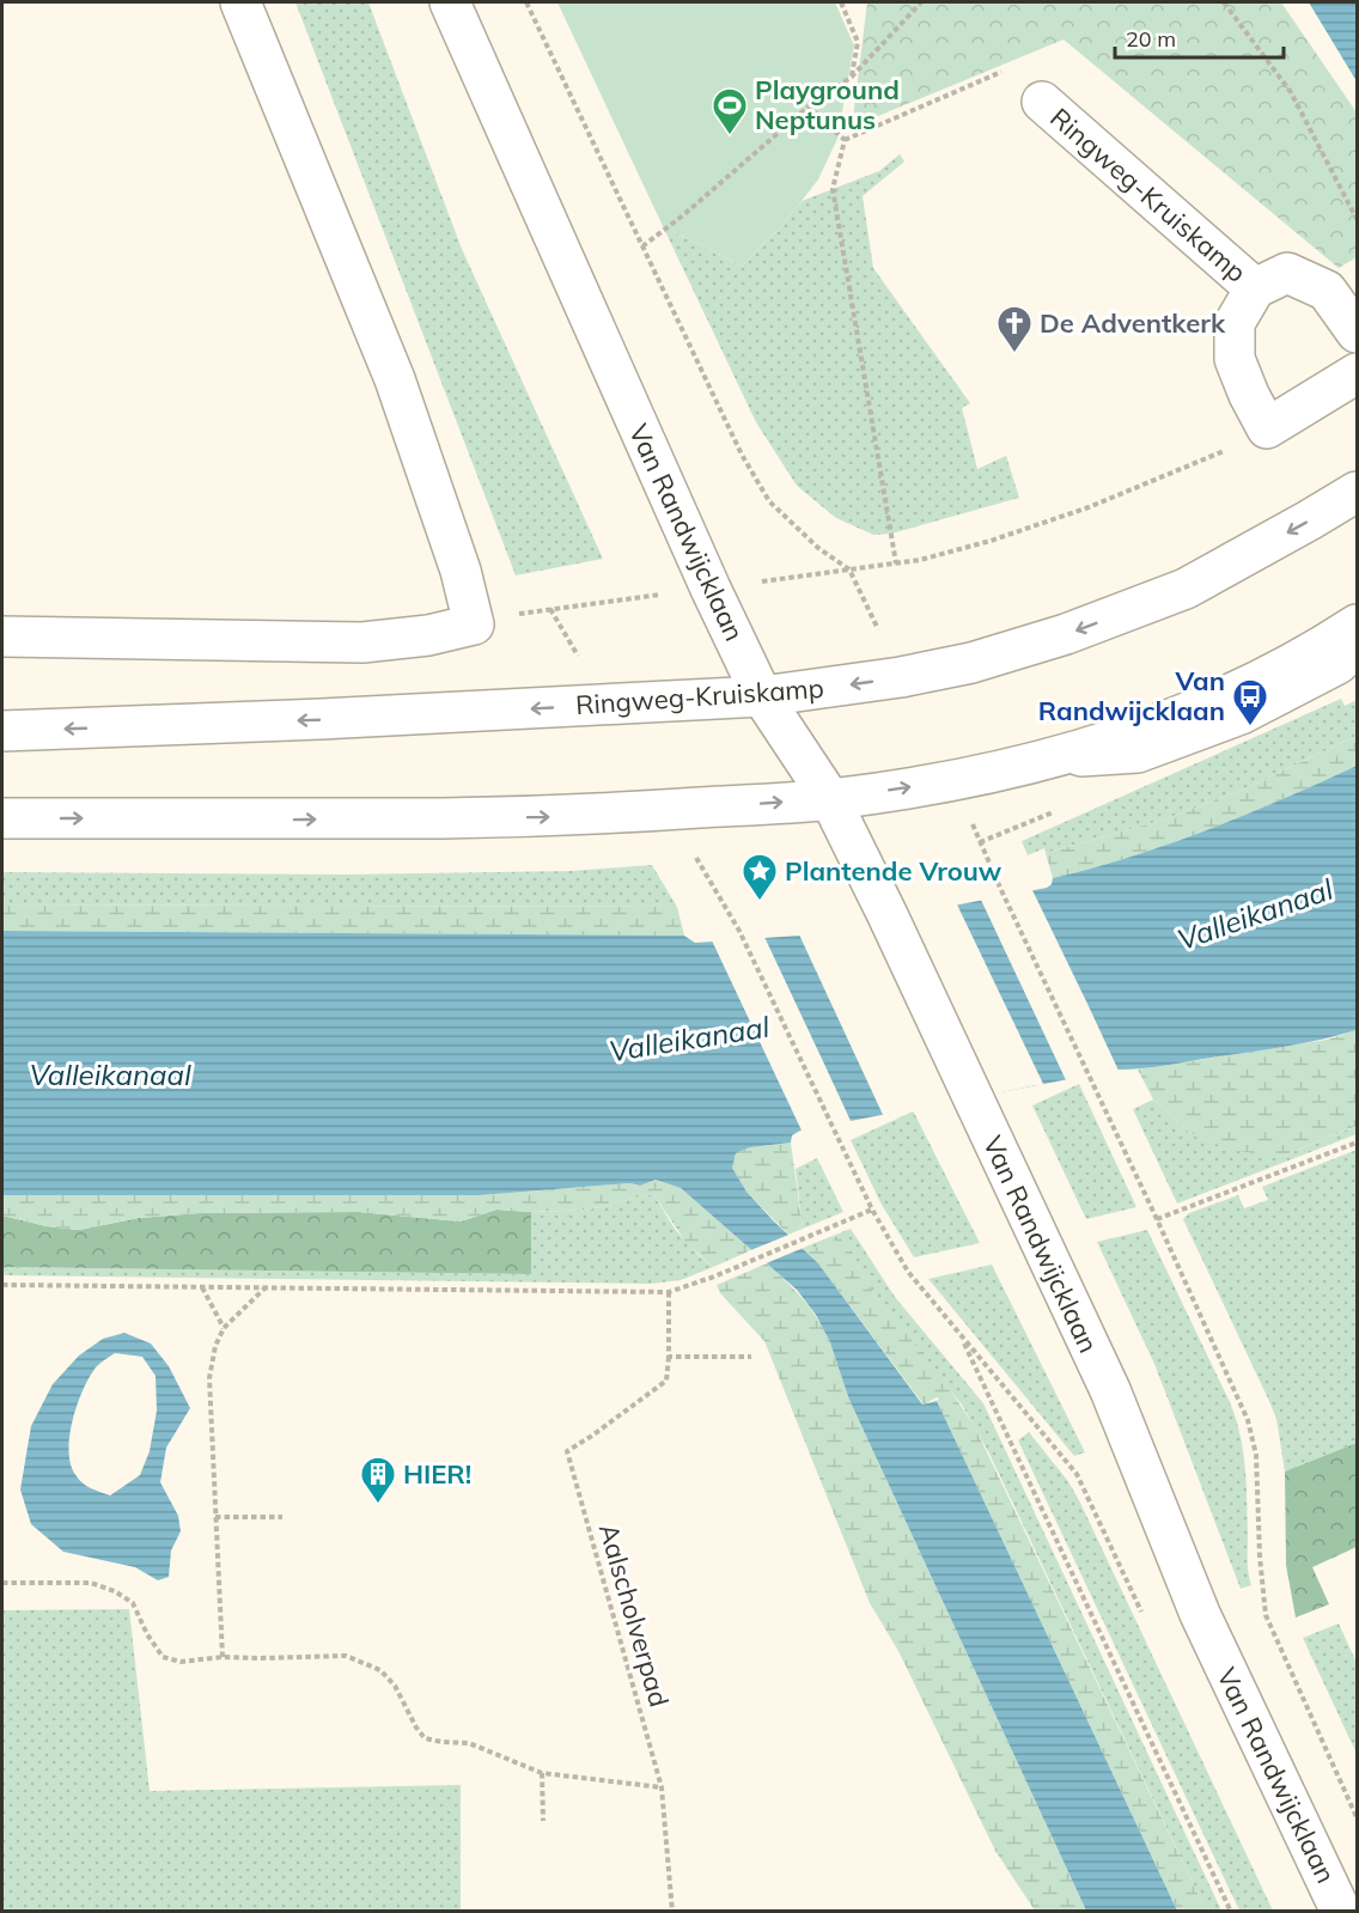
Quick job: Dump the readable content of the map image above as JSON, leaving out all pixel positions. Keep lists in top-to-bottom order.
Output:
{
  "streets": {
    "street": ["Ringweg-Kruiskamp", "Van Randwijcklaan"],
    "path": ["Aalscholverpad"]
  },
  "crossings": [
    ["Ringweg-Kruiskamp", "Van Randwijcklaan"]
  ],
  "water": ["Valleikanaal"],
  "places": {
    "sports": ["Playground Neptunus"],
    "church": ["De Adventkerk"],
    "bus stop": ["Van Randwijcklaan"],
    "place": ["Plantende Vrouw"],
    "building": ["HIER!"]
  },
  "scale_bar": "20 m"
}
